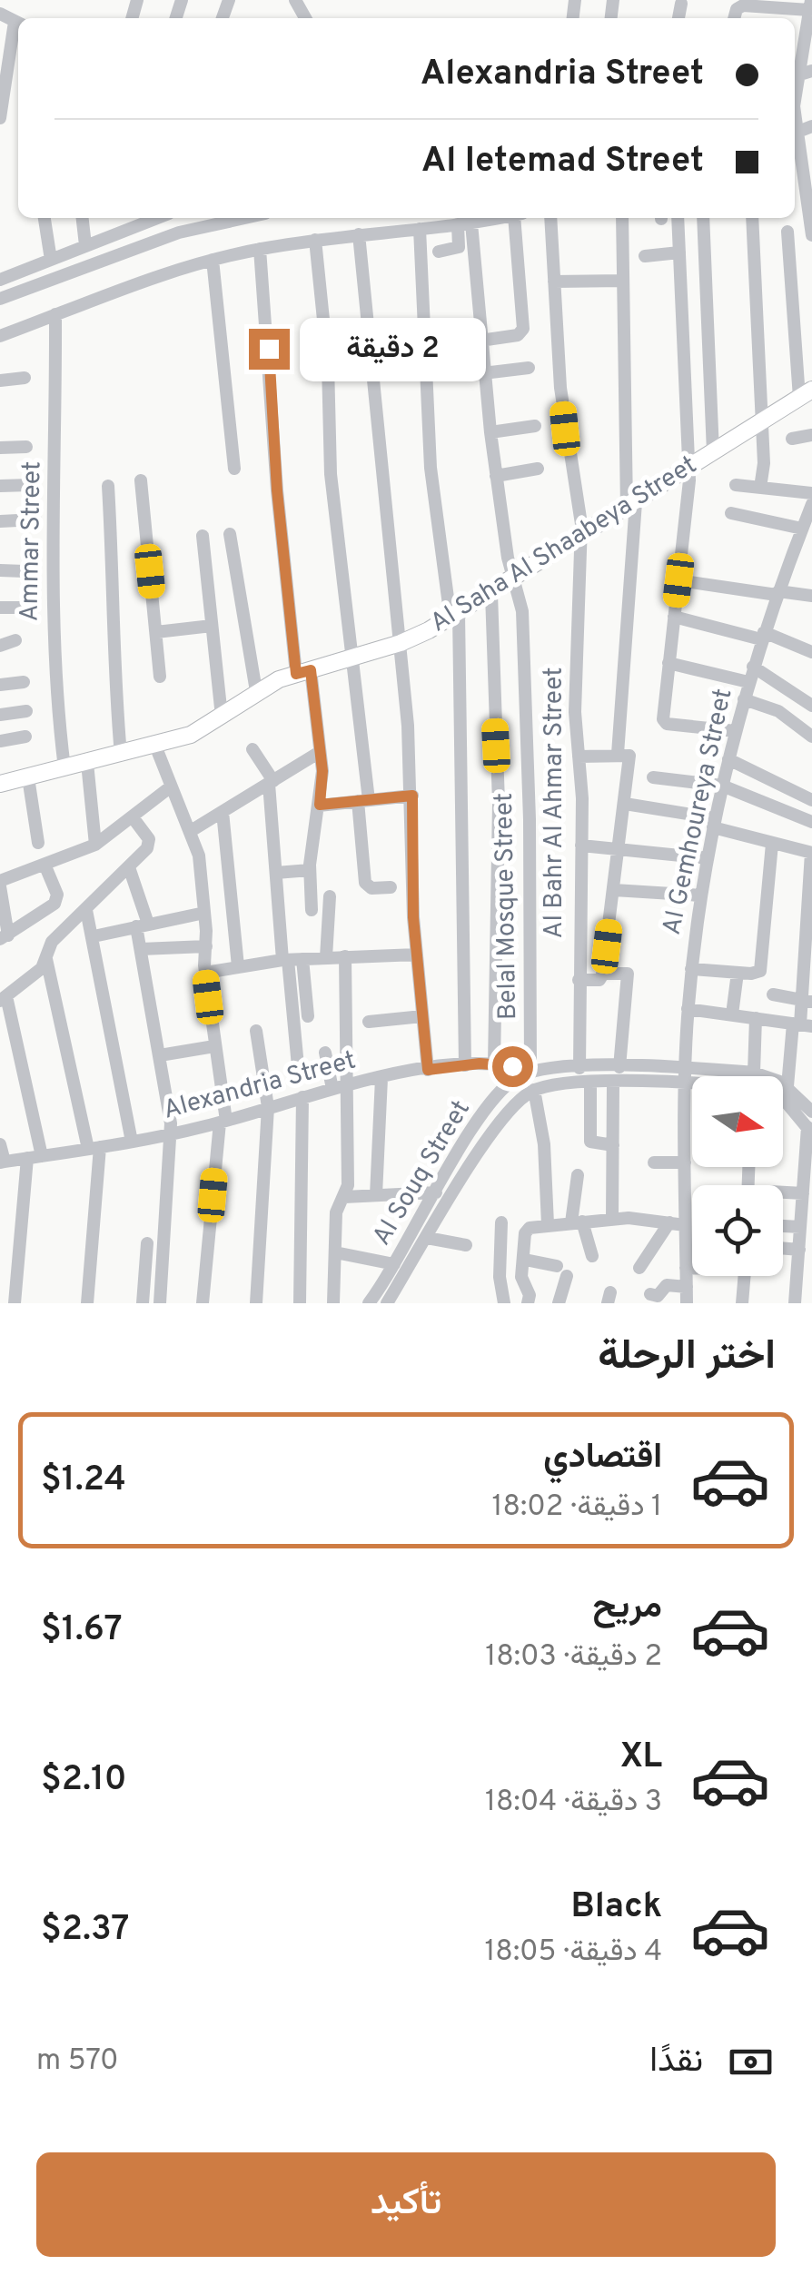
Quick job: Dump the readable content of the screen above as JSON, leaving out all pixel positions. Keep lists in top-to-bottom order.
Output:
{
  "streets": {
    "main road": ["Al Saha Al Shaabeya Street"],
    "street": [
      "Ammar Street",
      "Al Bahr Al Ahmar Street",
      "Al Gemhoureya Street",
      "Belal Mosque Street",
      "Alexandria Street",
      "Al Souq Street"
    ]
  },
  "crossings": [
    ["Ammar Street", "Al Saha Al Shaabeya Street"],
    ["Al Saha Al Shaabeya Street", "Al Bahr Al Ahmar Street"],
    ["Al Saha Al Shaabeya Street", "Belal Mosque Street"],
    ["Belal Mosque Street", "Alexandria Street"],
    ["Belal Mosque Street", "Al Souq Street"],
    ["Alexandria Street", "Al Souq Street"]
  ],
  "north": "right",
  "page": {
    "banner": ["Alexandria Street", "Al Ietemad Street"],
    "bubble": "2 دقيقة",
    "heading": "اختر الرحلة",
    "list": [
      {
        "name": "اقتصادي",
        "note": "1 دقيقة · 18:02",
        "value": "$1.24"
      },
      {
        "name": "مريح",
        "note": "2 دقيقة · 18:03",
        "value": "$1.67"
      },
      {
        "name": "XL",
        "note": "3 دقيقة · 18:04",
        "value": "$2.10"
      },
      {
        "name": "Black",
        "note": "4 دقيقة · 18:05",
        "value": "$2.37"
      }
    ],
    "pay": ["نقدًا", "570 m"],
    "buttons": "تأكيد"
  }
}
